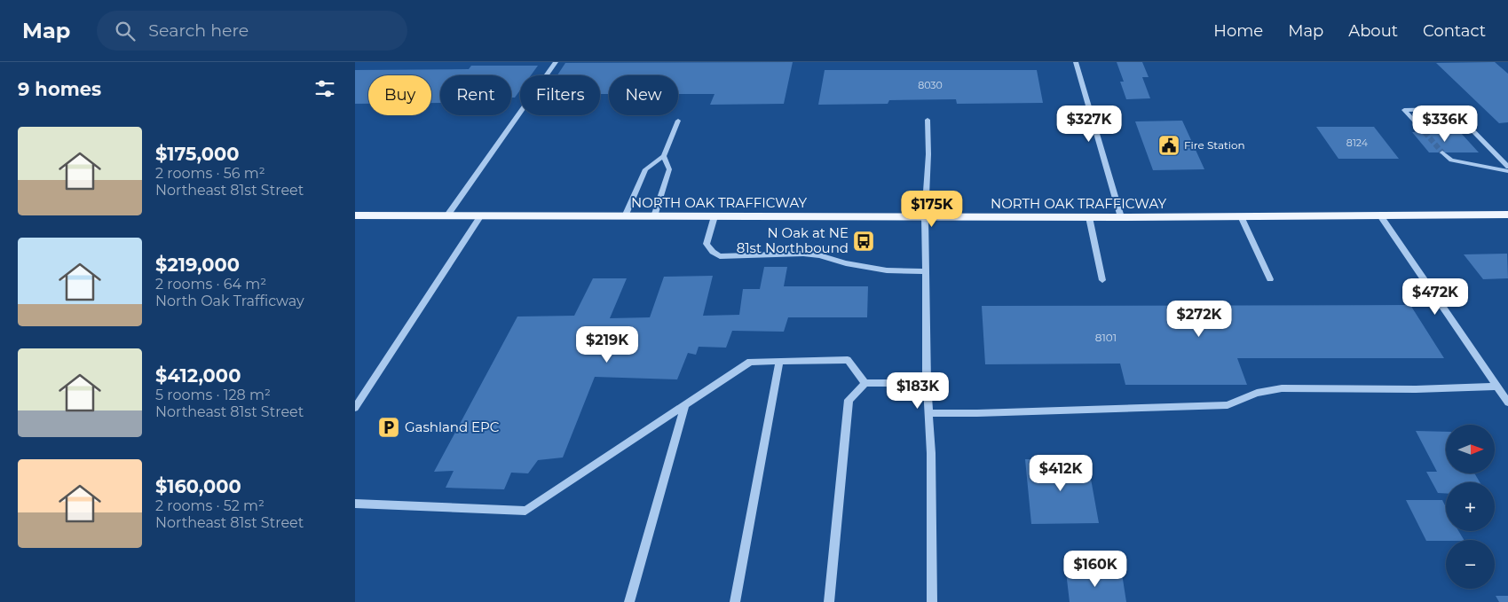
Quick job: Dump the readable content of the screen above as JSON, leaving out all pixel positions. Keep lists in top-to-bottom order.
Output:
{
  "streets": {
    "main road": ["NORTH OAK TRAFFICWAY"]
  },
  "places": {
    "public building": ["Fire Station"],
    "bus stop": ["N Oak at NE 81st Northbound"],
    "parking": ["Gashland EPC"]
  },
  "house_numbers": ["8030", "8124", "8101"],
  "north": "right",
  "page": {
    "header": "Map",
    "search": "Search here",
    "nav": [
      "Home",
      "Map",
      "About",
      "Contact"
    ],
    "heading": "9 homes",
    "chip": [
      "Buy",
      "Rent",
      "Filters",
      "New"
    ],
    "price": [
      "$327K",
      "$336K",
      "$175K",
      "$472K",
      "$272K",
      "$219K",
      "$183K",
      "$412K",
      "$160K"
    ],
    "list": [
      {
        "name": "$175,000",
        "note": "2 rooms · 56 m² · Northeast 81st Street"
      },
      {
        "name": "$219,000",
        "note": "2 rooms · 64 m² · North Oak Trafficway"
      },
      {
        "name": "$412,000",
        "note": "5 rooms · 128 m² · Northeast 81st Street"
      },
      {
        "name": "$160,000",
        "note": "2 rooms · 52 m² · Northeast 81st Street"
      }
    ],
    "map_buttons": ["+", "−"]
  }
}
